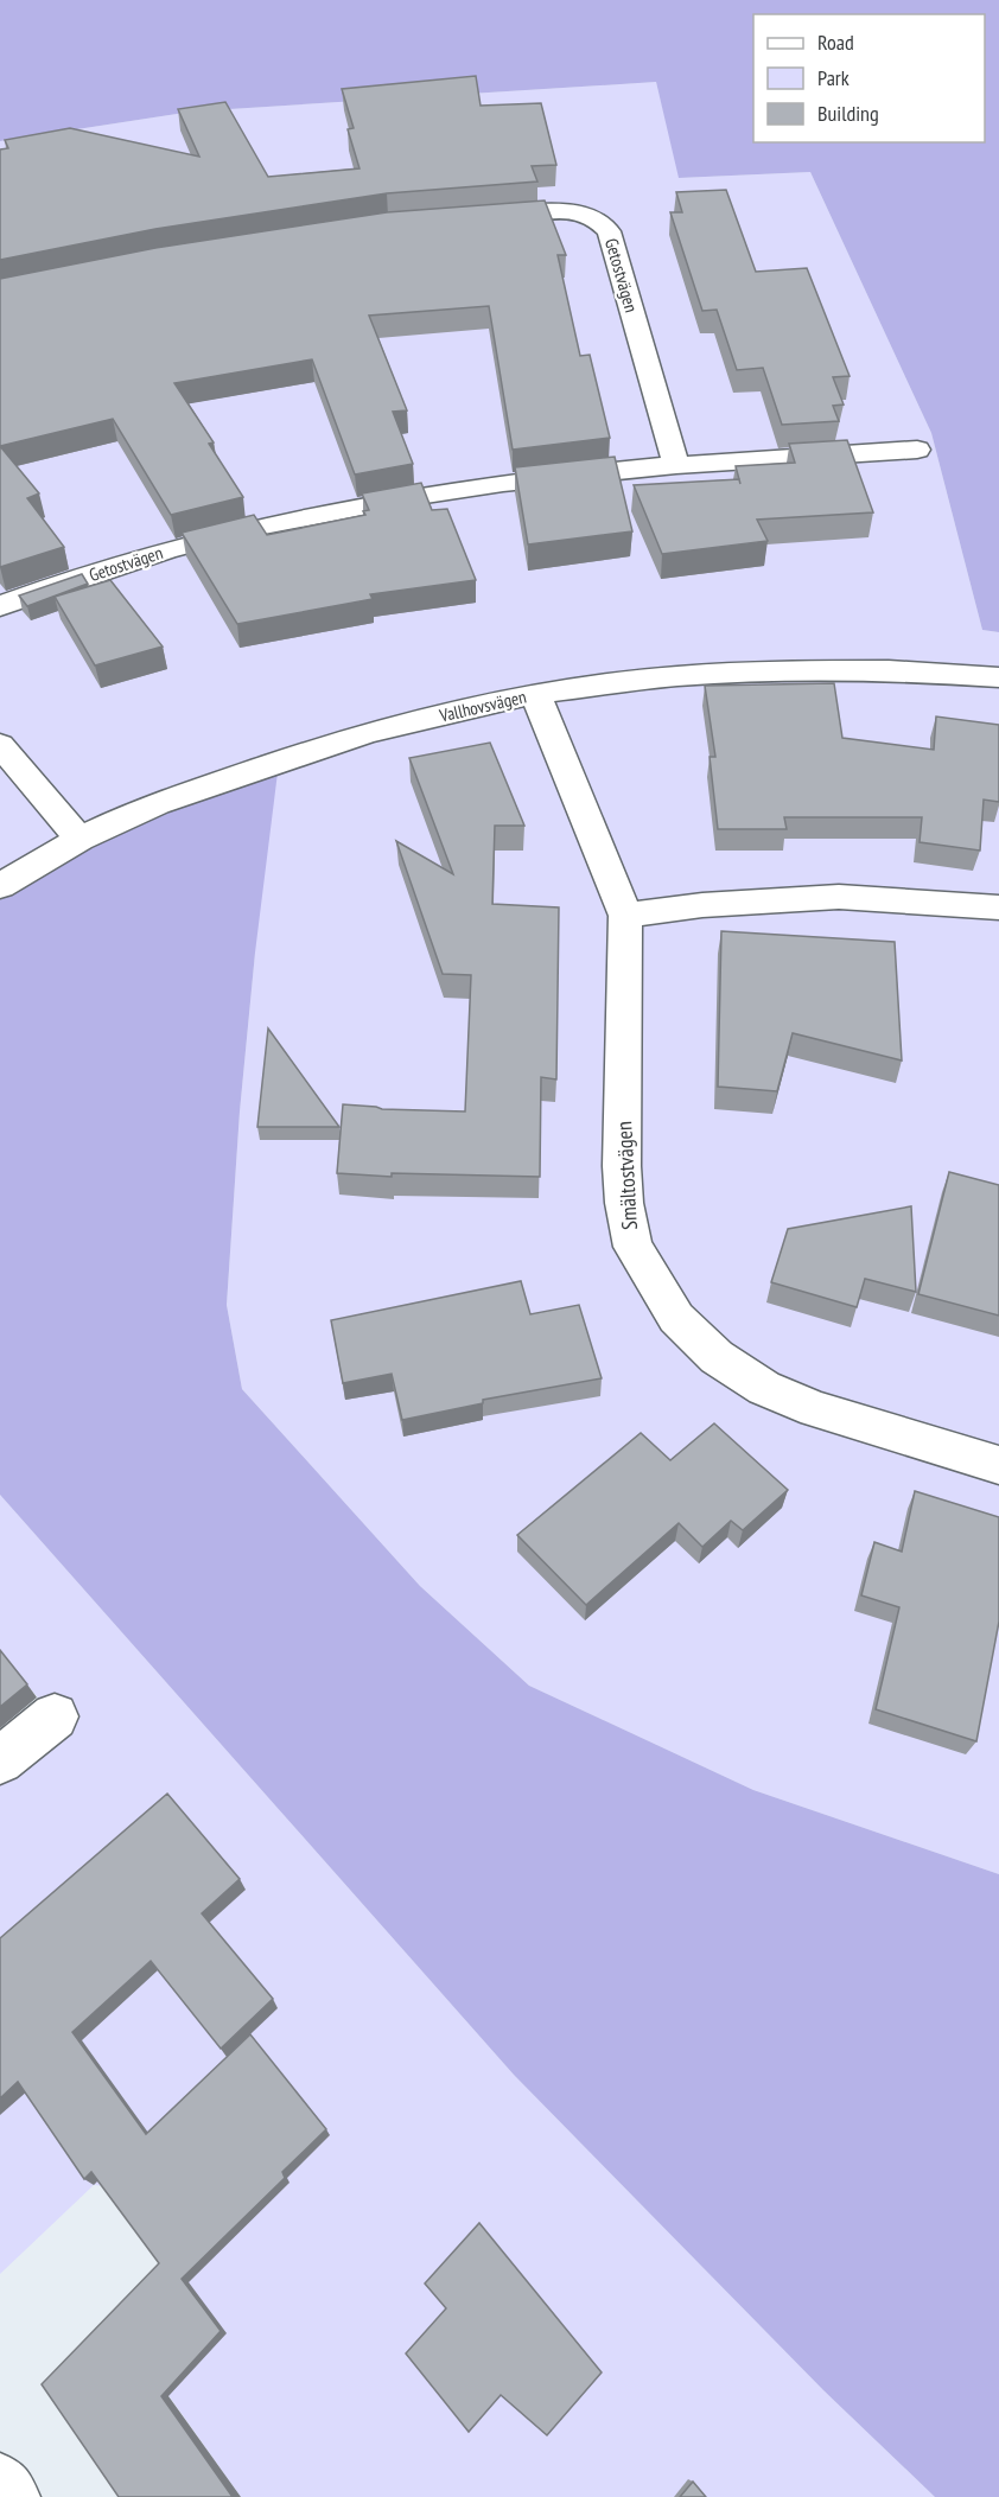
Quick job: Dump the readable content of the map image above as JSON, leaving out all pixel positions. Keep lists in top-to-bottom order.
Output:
{
  "streets": {
    "street": ["Getostvägen", "Vallhovsvägen", "Smältostvägen"]
  },
  "crossings": [
    ["Vallhovsvägen", "Smältostvägen"]
  ],
  "legend": ["Road", "Park", "Building"]
}
